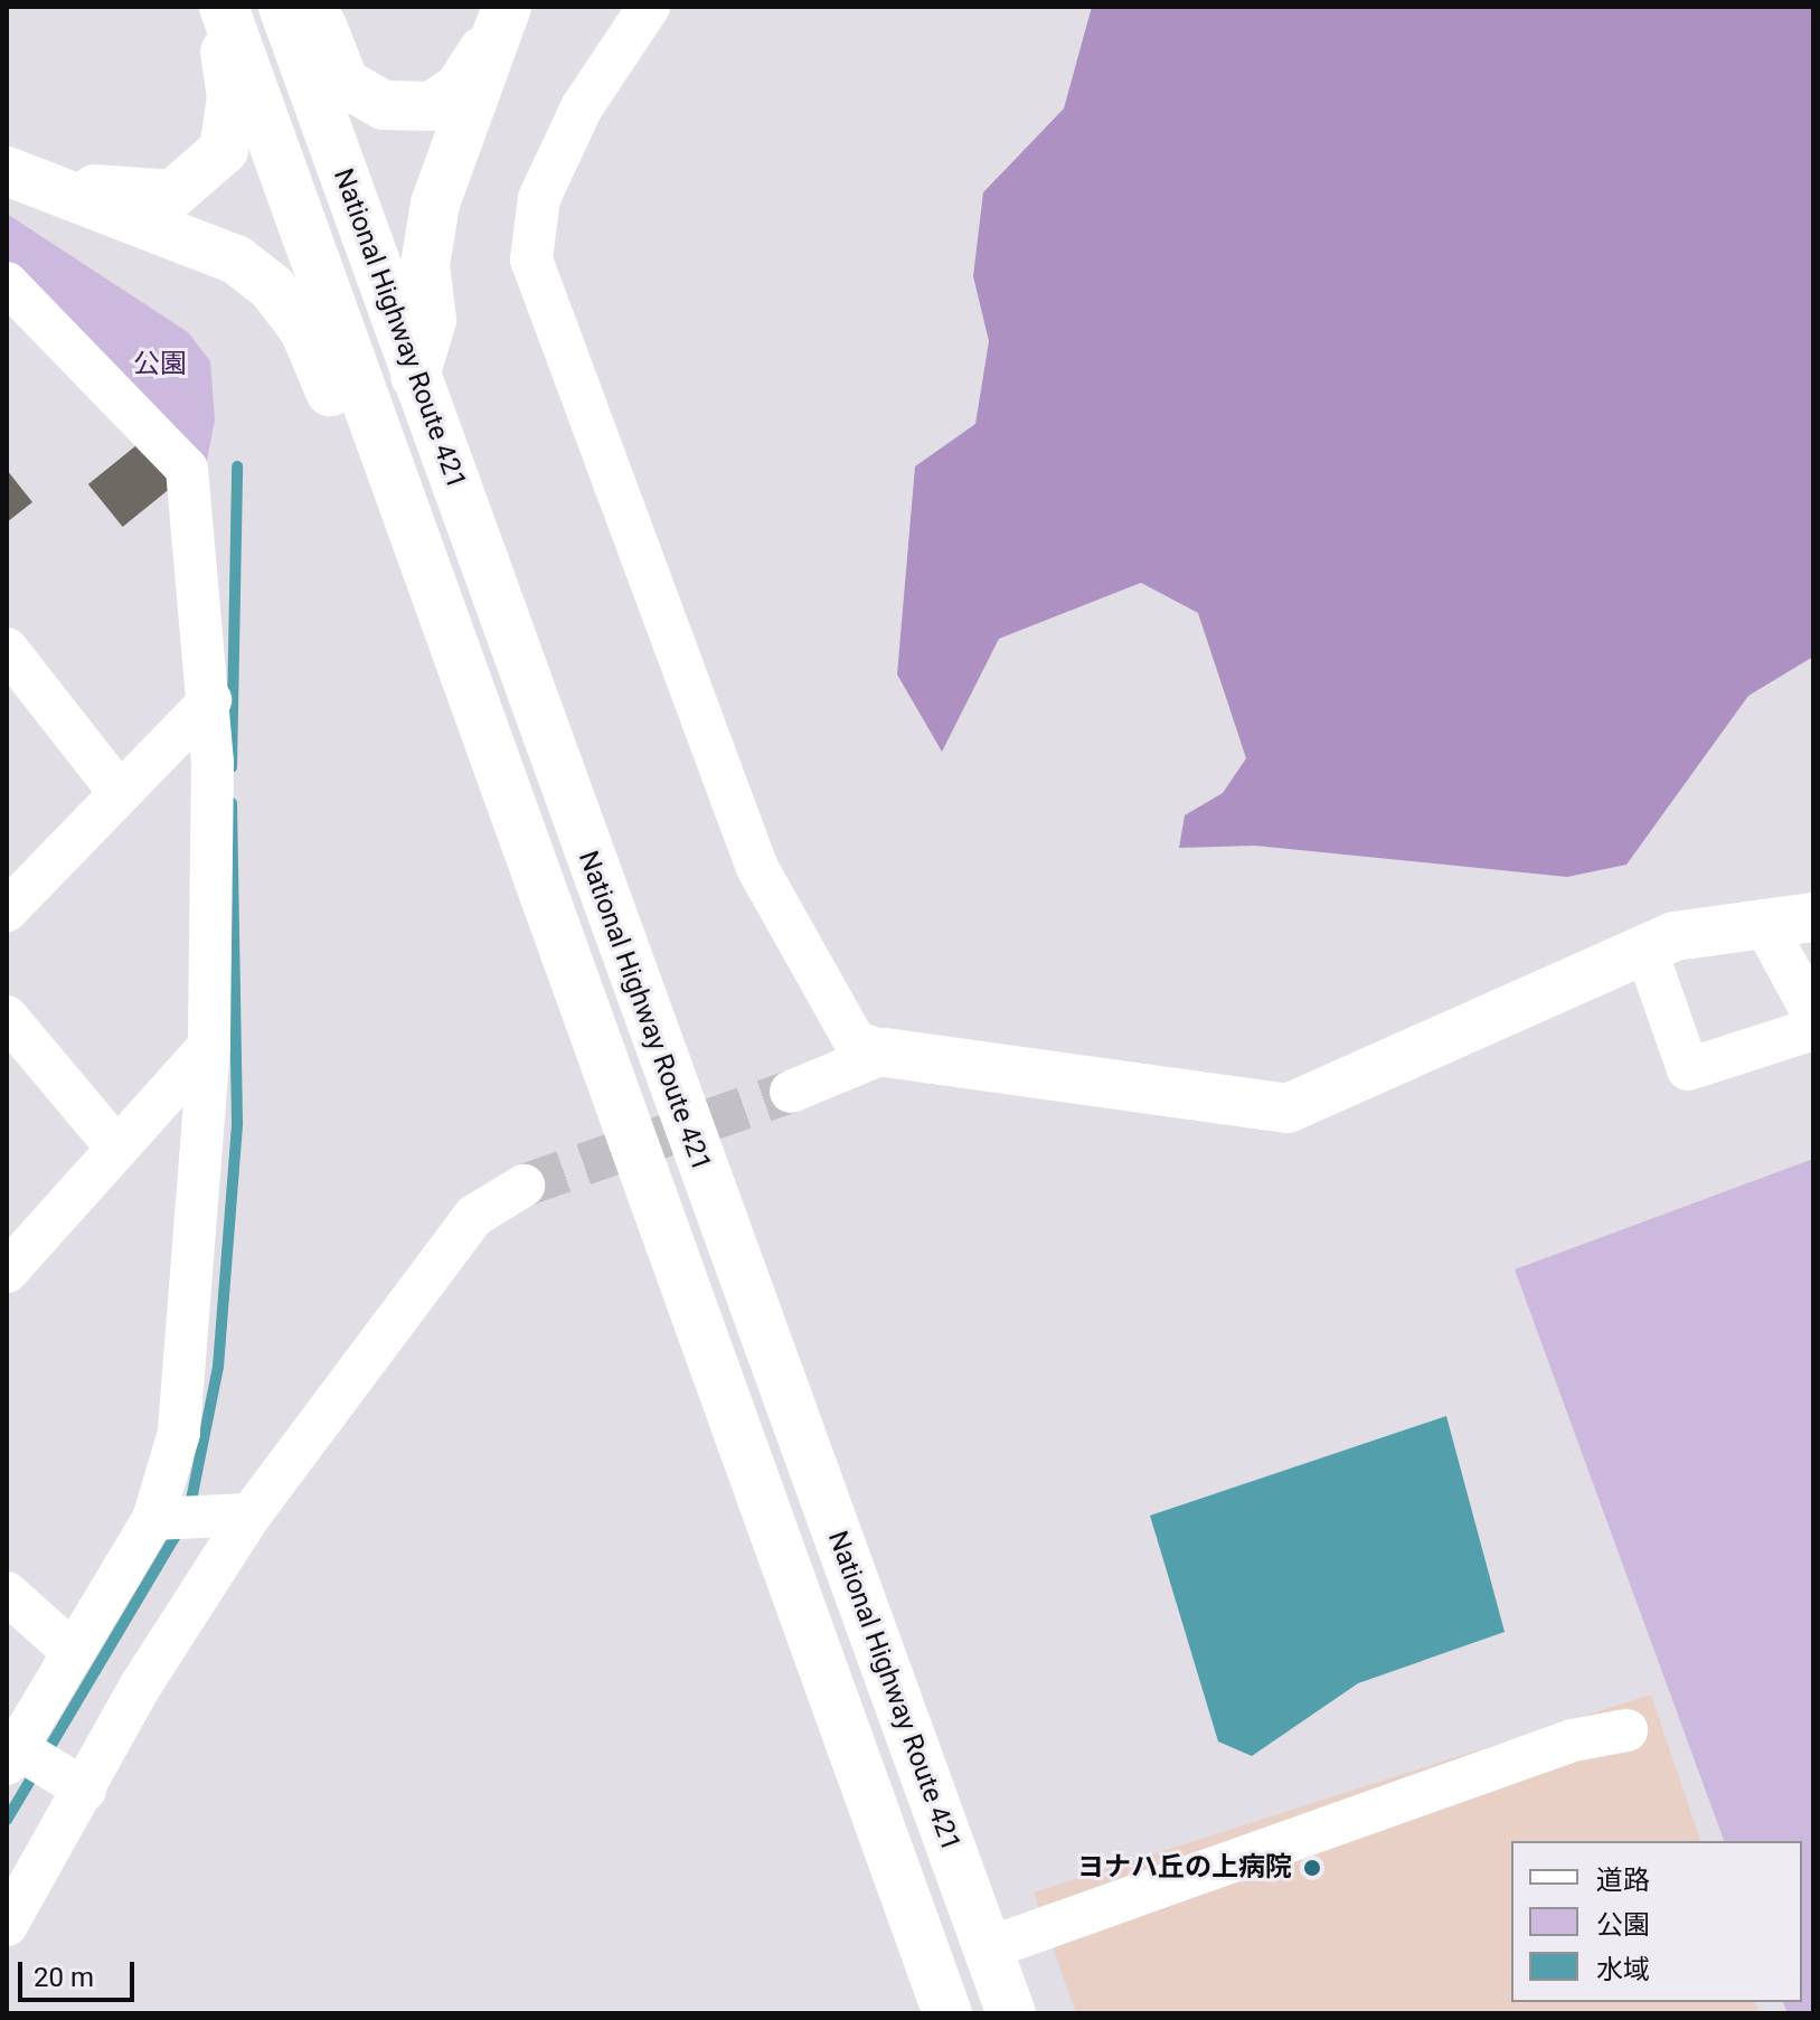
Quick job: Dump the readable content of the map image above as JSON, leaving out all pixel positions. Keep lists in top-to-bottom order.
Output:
{
  "streets": {
    "main road": ["National Highway Route 421"]
  },
  "parks": ["公園"],
  "places": ["ヨナハ丘の上病院"],
  "legend": ["道路", "公園", "水域"],
  "scale_bar": "20 m"
}
